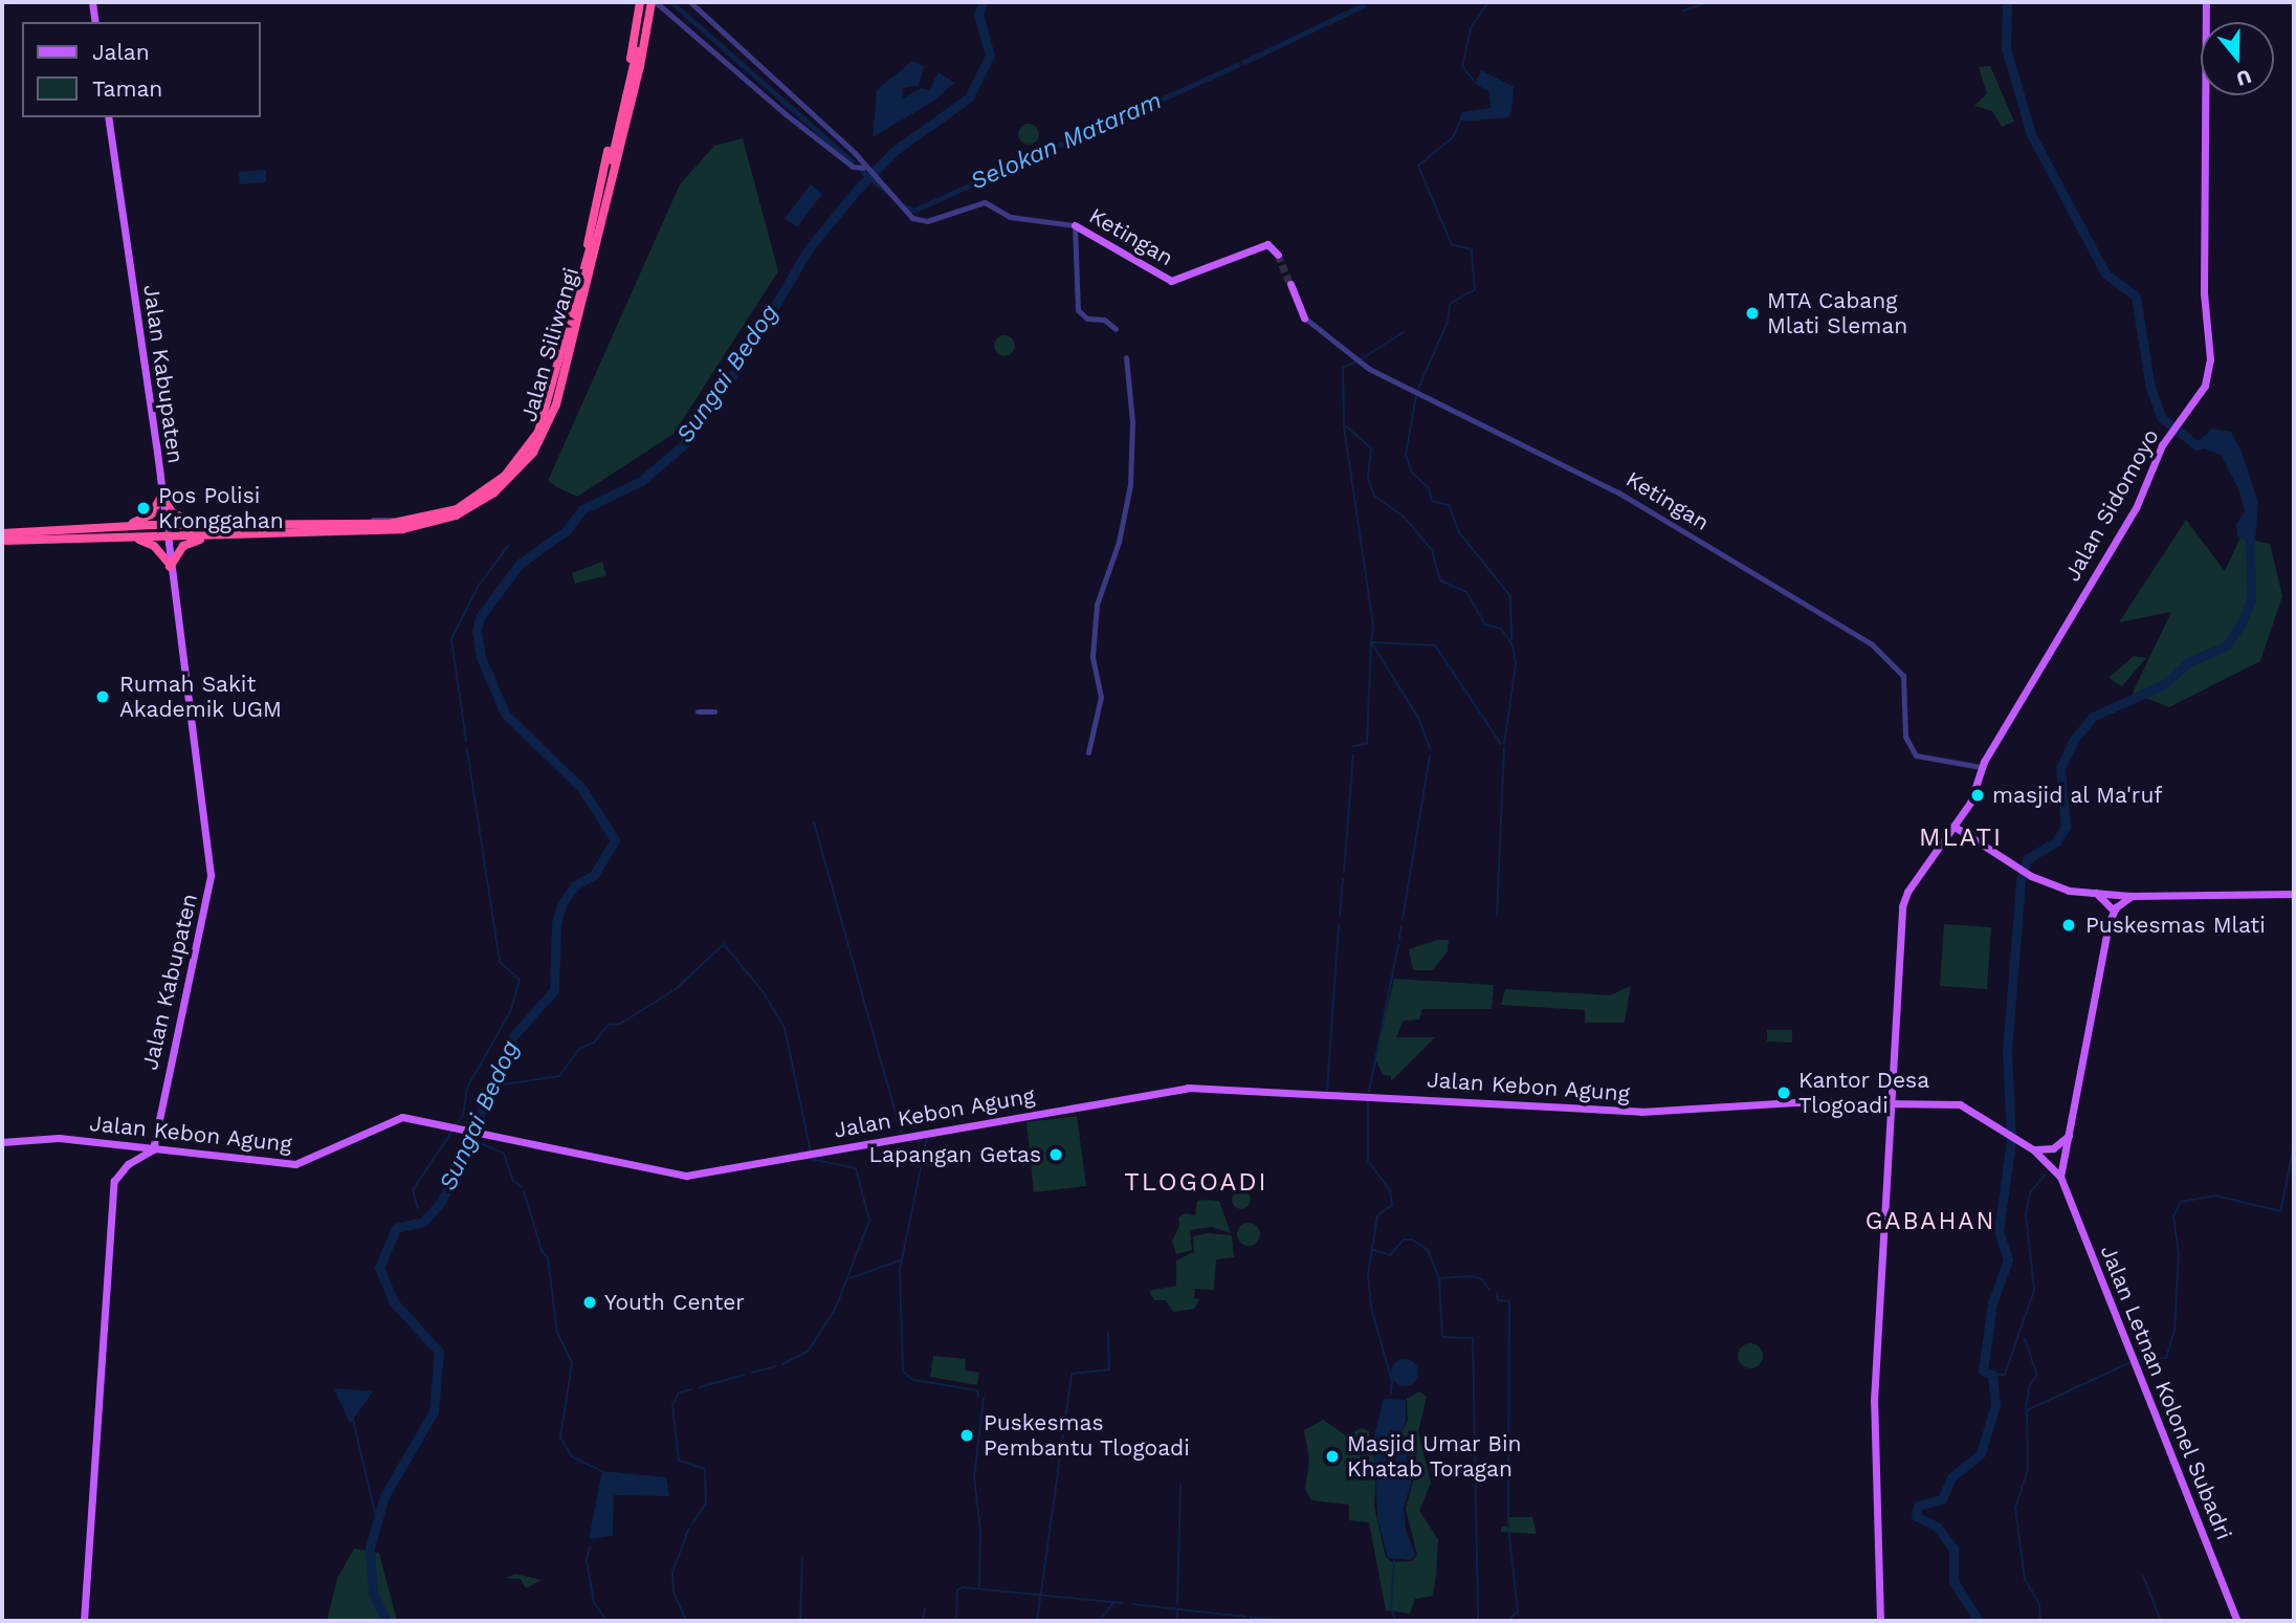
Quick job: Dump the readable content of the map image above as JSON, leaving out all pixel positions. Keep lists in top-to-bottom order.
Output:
{
  "streets": {
    "highway": ["Jalan Siliwangi"],
    "main road": [
      "Ketingan",
      "Jalan Kabupaten",
      "Jalan Sidomoyo",
      "Jalan Kebon Agung",
      "Jalan Letnan Kolonel Subadri"
    ]
  },
  "crossings": [
    ["Ketingan", "Jalan Sidomoyo"],
    ["Jalan Siliwangi", "Jalan Kabupaten"],
    ["Jalan Kabupaten", "Jalan Kebon Agung"],
    ["Jalan Sidomoyo", "Jalan Kebon Agung"],
    ["Jalan Kebon Agung", "Jalan Letnan Kolonel Subadri"]
  ],
  "districts": ["MLATI", "TLOGOADI", "GABAHAN"],
  "water": ["Selokan Mataram", "Sungai Bedog"],
  "places": [
    "MTA Cabang Mlati Sleman",
    "Pos Polisi Kronggahan",
    "Rumah Sakit Akademik UGM",
    "masjid al Ma'ruf",
    "Puskesmas Mlati",
    "Kantor Desa Tlogoadi",
    "Lapangan Getas",
    "Youth Center",
    "Puskesmas Pembantu Tlogoadi",
    "Masjid Umar Bin Khatab Toragan"
  ],
  "legend": ["Jalan", "Taman"],
  "north": "bottom"
}
